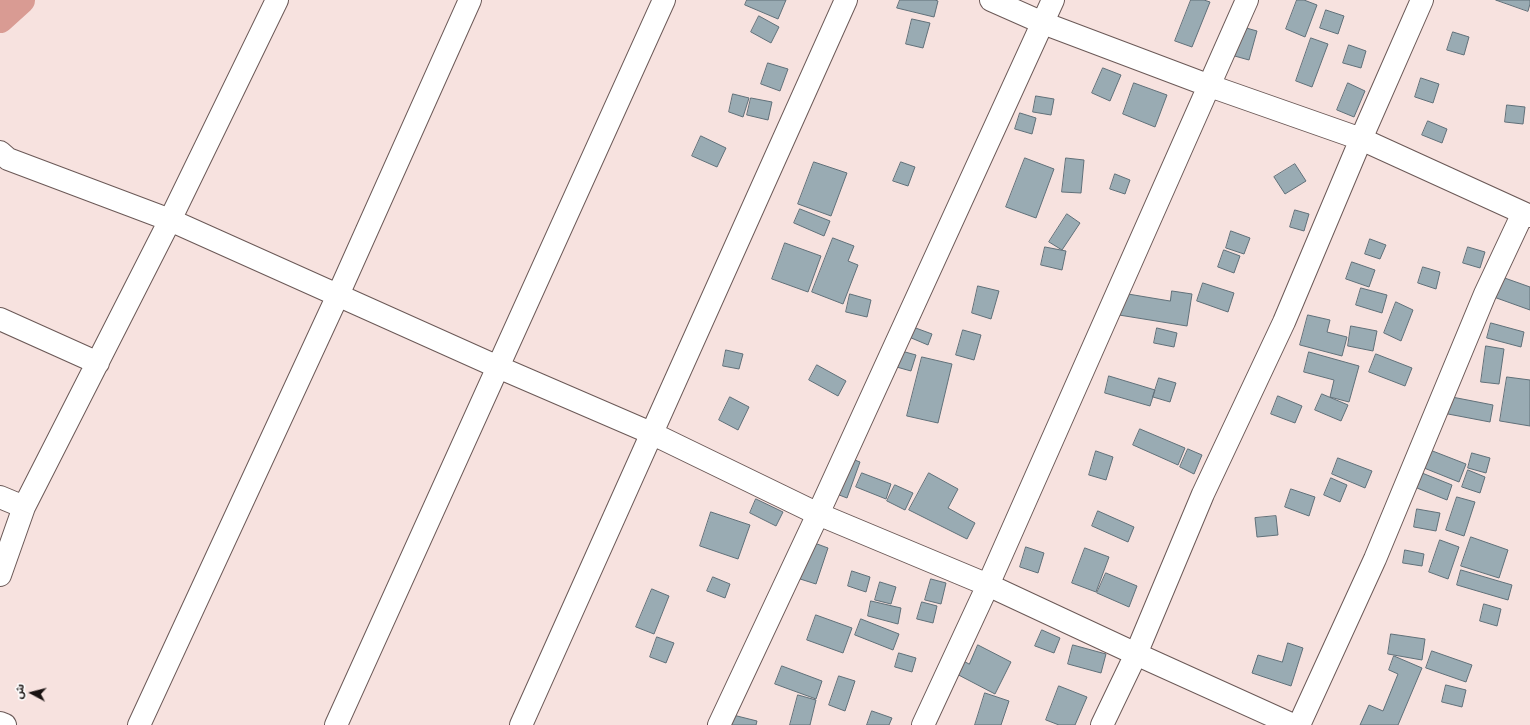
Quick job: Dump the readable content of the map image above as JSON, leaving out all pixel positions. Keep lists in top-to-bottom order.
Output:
{
  "north": "left"
}
